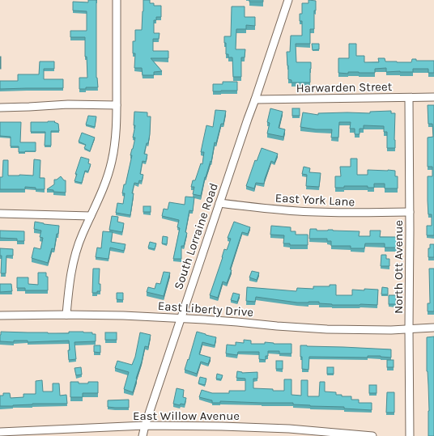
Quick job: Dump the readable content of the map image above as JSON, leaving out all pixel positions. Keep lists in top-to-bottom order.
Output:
{
  "streets": {
    "street": [
      "Harwarden Street",
      "East York Lane",
      "South Lorraine Road",
      "North Ott Avenue",
      "East Liberty Drive",
      "East Willow Avenue"
    ]
  },
  "crossings": [
    ["Harwarden Street", "South Lorraine Road"],
    ["Harwarden Street", "North Ott Avenue"],
    ["East York Lane", "South Lorraine Road"],
    ["East York Lane", "North Ott Avenue"],
    ["South Lorraine Road", "East Liberty Drive"],
    ["South Lorraine Road", "East Willow Avenue"],
    ["North Ott Avenue", "East Liberty Drive"]
  ]
}
